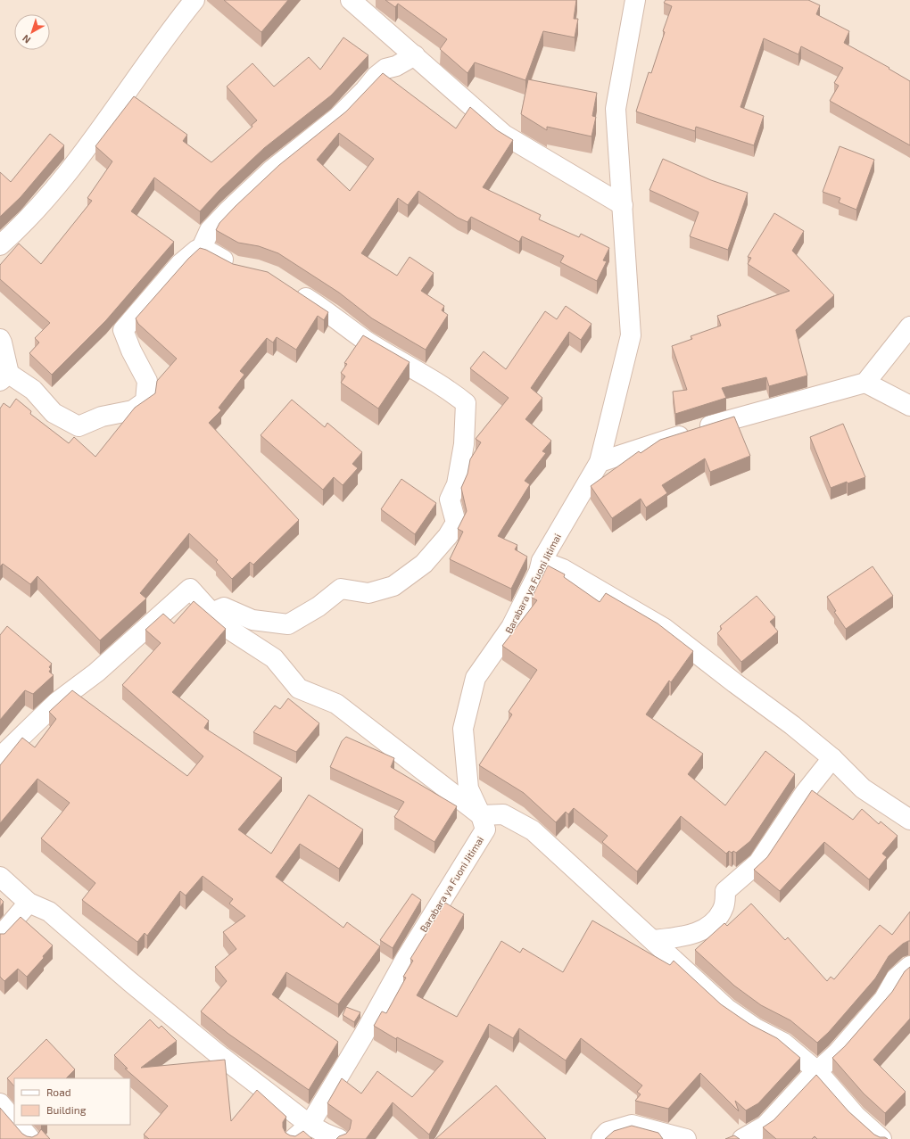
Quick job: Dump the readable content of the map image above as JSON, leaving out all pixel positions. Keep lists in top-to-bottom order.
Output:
{
  "streets": {
    "street": ["Barabara ya Fuoni Jitimai"]
  },
  "legend": ["Road", "Building"],
  "north": "bottom left"
}
